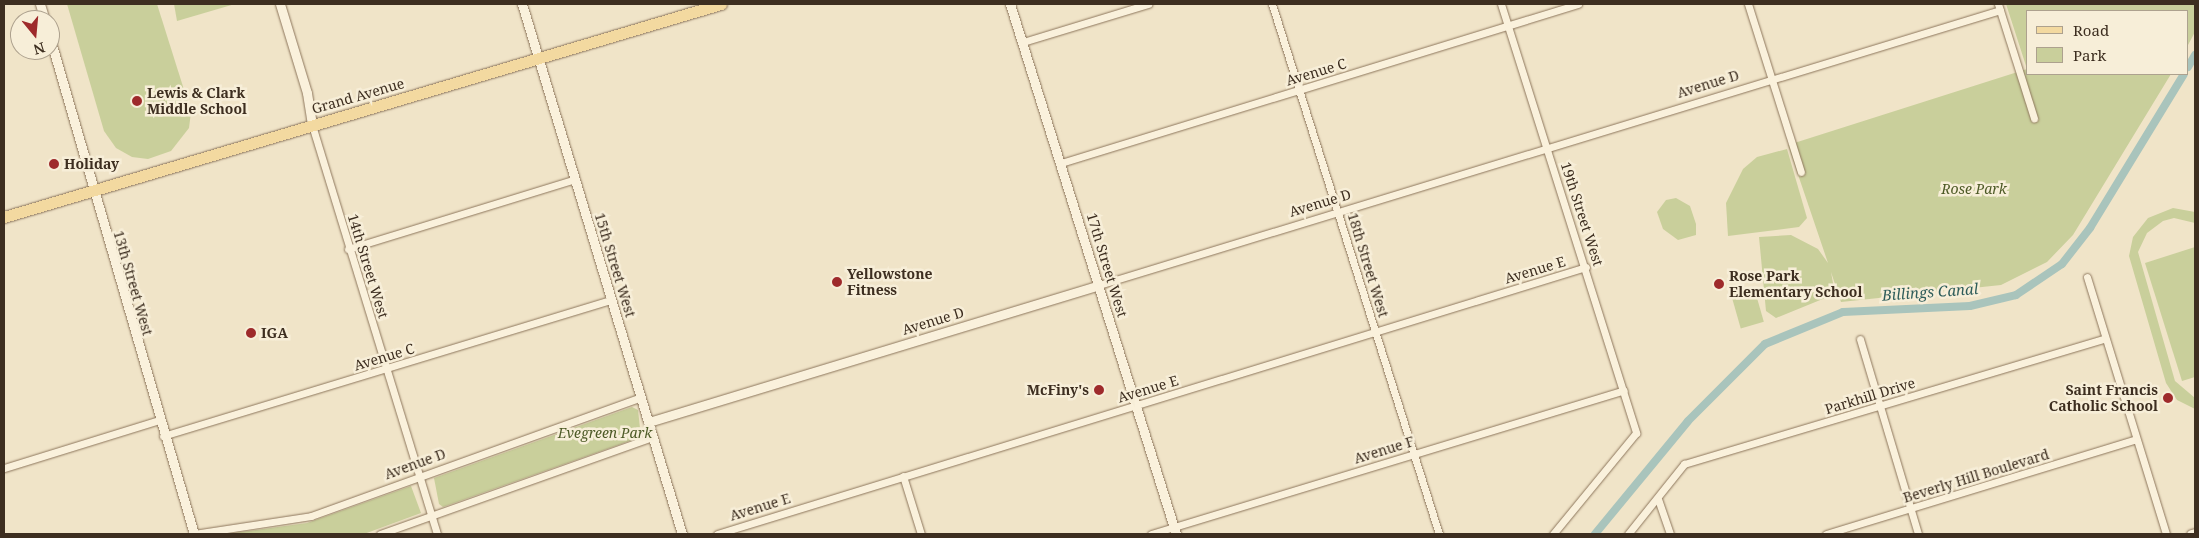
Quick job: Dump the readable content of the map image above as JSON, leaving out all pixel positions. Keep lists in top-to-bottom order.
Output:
{
  "streets": {
    "main road": ["Grand Avenue"],
    "street": [
      "Avenue C",
      "Avenue D",
      "19th Street West",
      "15th Street West",
      "17th Street West",
      "18th Street West",
      "14th Street West",
      "Avenue E",
      "13th Street West",
      "Parkhill Drive",
      "Avenue F",
      "Beverly Hill Boulevard"
    ]
  },
  "crossings": [
    ["Avenue C", "19th Street West"],
    ["Avenue C", "15th Street West"],
    ["Avenue C", "17th Street West"],
    ["Avenue C", "18th Street West"],
    ["Avenue C", "14th Street West"],
    ["Avenue C", "13th Street West"],
    ["Avenue D", "19th Street West"],
    ["Avenue D", "15th Street West"],
    ["Avenue D", "17th Street West"],
    ["Avenue D", "18th Street West"],
    ["Avenue D", "14th Street West"],
    ["Avenue D", "13th Street West"],
    ["Grand Avenue", "15th Street West"],
    ["Grand Avenue", "14th Street West"],
    ["Grand Avenue", "13th Street West"],
    ["19th Street West", "Avenue E"],
    ["19th Street West", "Avenue F"],
    ["17th Street West", "Avenue E"],
    ["17th Street West", "Avenue F"],
    ["18th Street West", "Avenue E"],
    ["18th Street West", "Avenue F"]
  ],
  "water": ["Billings Canal"],
  "parks": ["Rose Park", "Evegreen Park"],
  "places": [
    "Lewis & Clark Middle School",
    "Holiday",
    "Yellowstone Fitness",
    "Rose Park Elementary School",
    "IGA",
    "McFiny's",
    "Saint Francis Catholic School"
  ],
  "legend": ["Road", "Park"],
  "north": "bottom"
}
